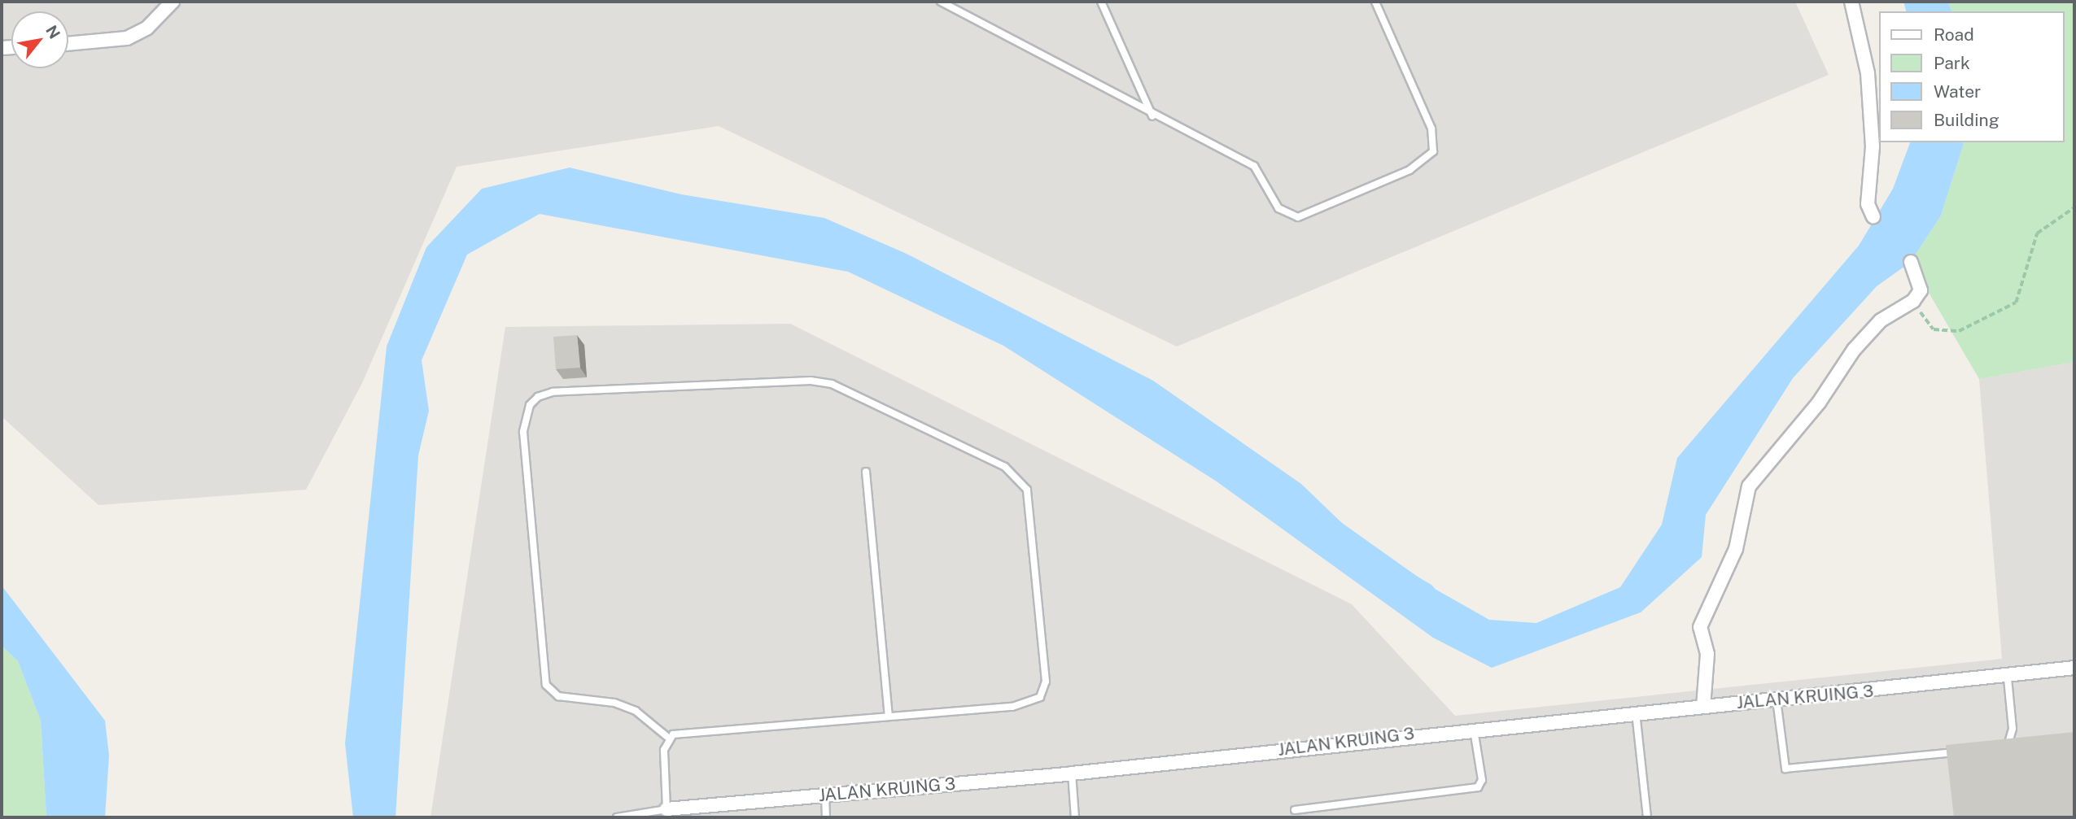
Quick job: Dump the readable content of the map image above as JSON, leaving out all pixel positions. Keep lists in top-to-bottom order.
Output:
{
  "streets": {
    "street": ["JALAN KRUING 3"]
  },
  "legend": [
    "Road",
    "Park",
    "Water",
    "Building"
  ],
  "north": "top right"
}
